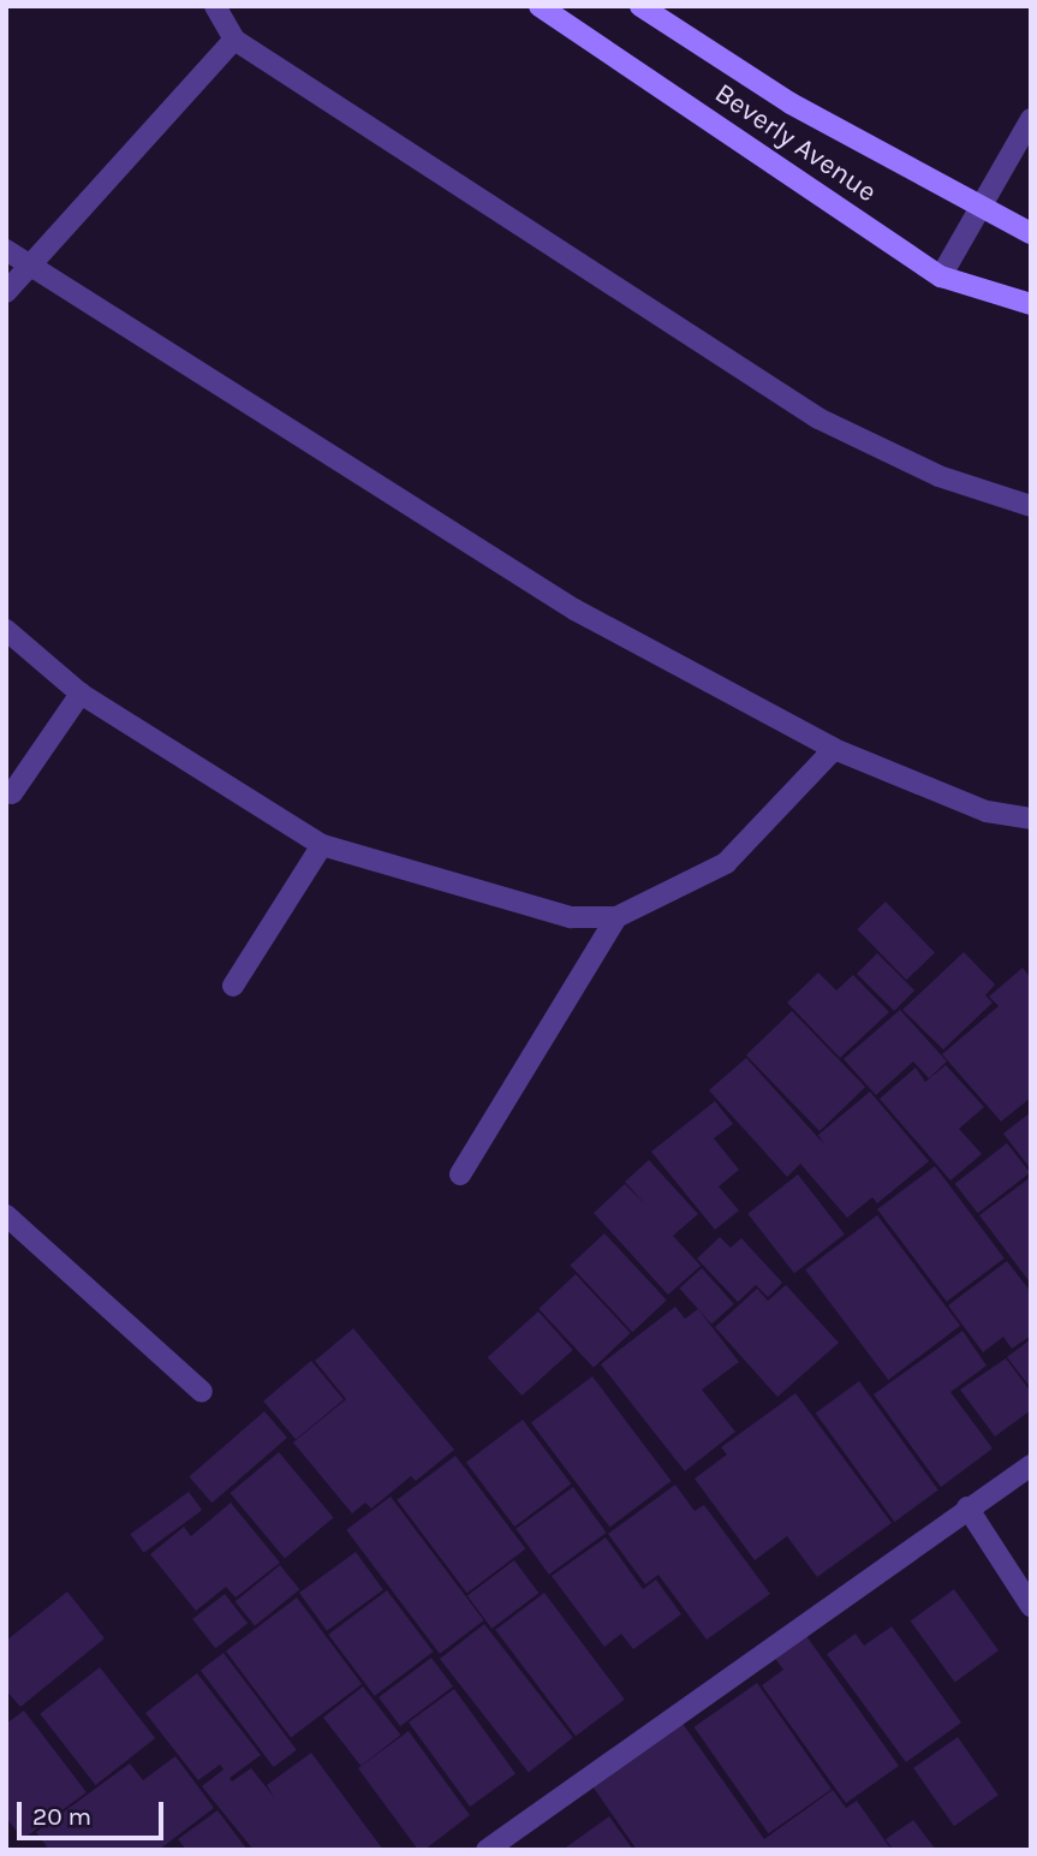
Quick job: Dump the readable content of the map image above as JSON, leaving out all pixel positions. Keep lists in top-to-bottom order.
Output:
{
  "streets": {
    "street": ["Beverly Avenue"]
  },
  "scale_bar": "20 m"
}
